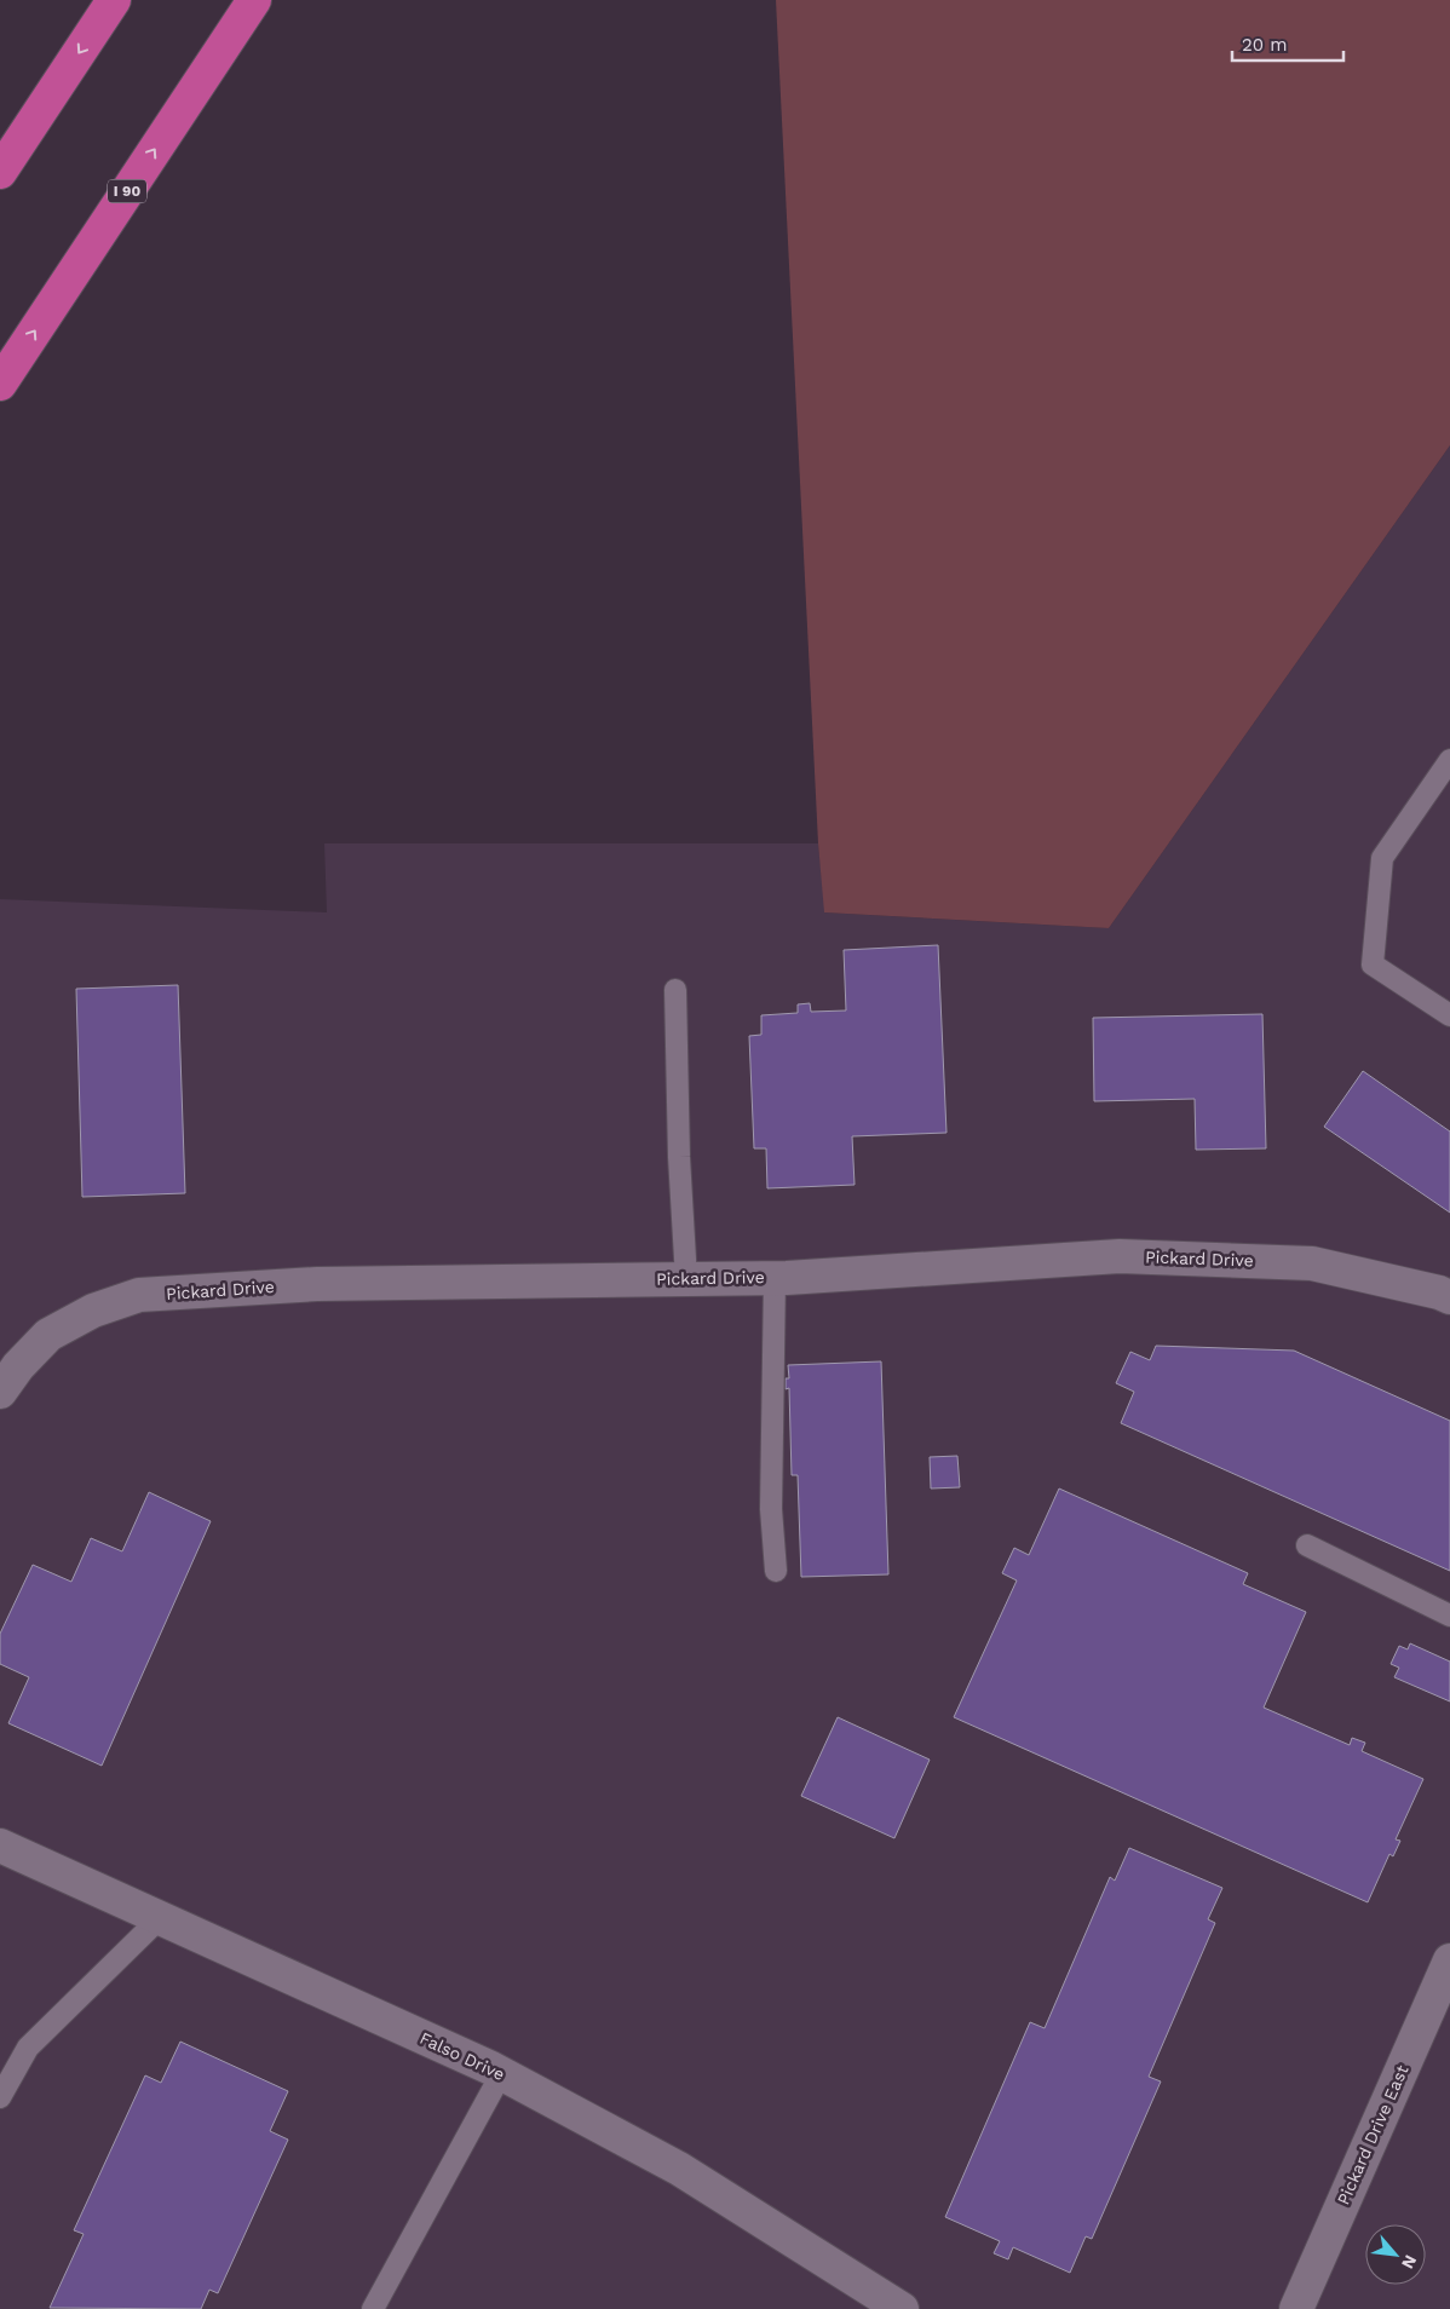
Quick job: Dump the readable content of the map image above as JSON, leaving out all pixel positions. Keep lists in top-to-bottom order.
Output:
{
  "streets": {
    "highway": ["I 90"],
    "street": ["Pickard Drive", "Falso Drive", "Pickard Drive East"]
  },
  "scale_bar": "20 m",
  "north": "bottom right"
}
